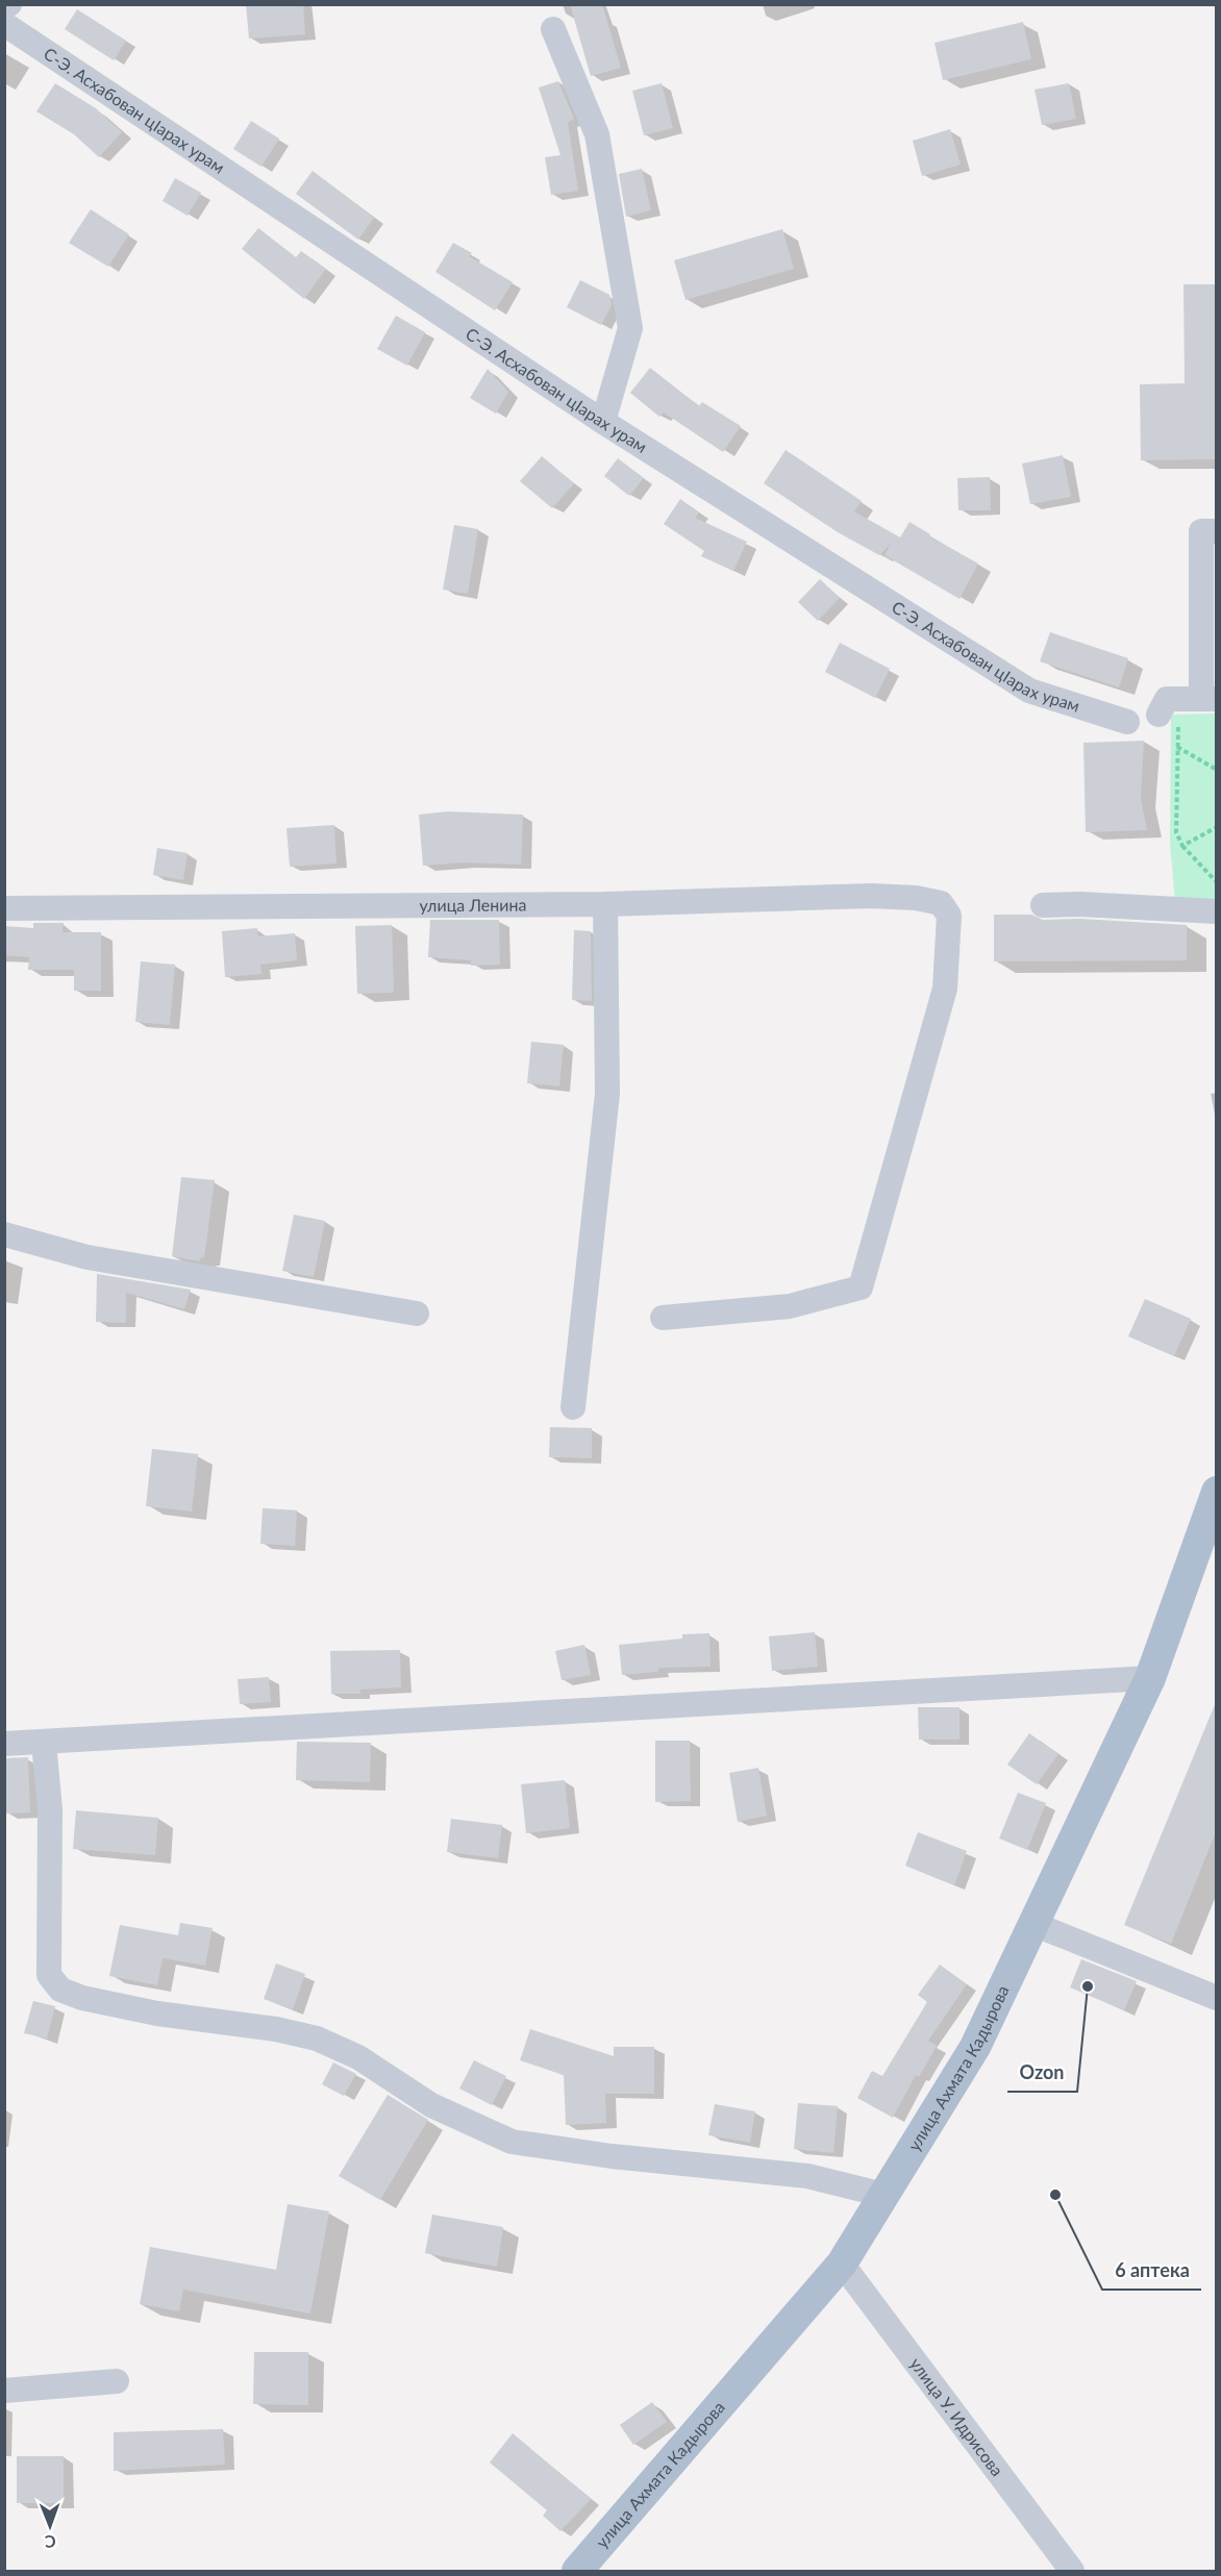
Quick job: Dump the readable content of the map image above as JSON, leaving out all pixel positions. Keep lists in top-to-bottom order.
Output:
{
  "streets": {
    "main road": ["улица Ахмата Кадырова"],
    "street": ["С-Э. Асхабован цIарах урам", "улица Ленина", "улица У. Идрисова"]
  },
  "crossings": [
    ["улица Ахмата Кадырова", "улица У. Идрисова"]
  ],
  "places": ["Ozon", "6 аптека"],
  "north": "bottom"
}
